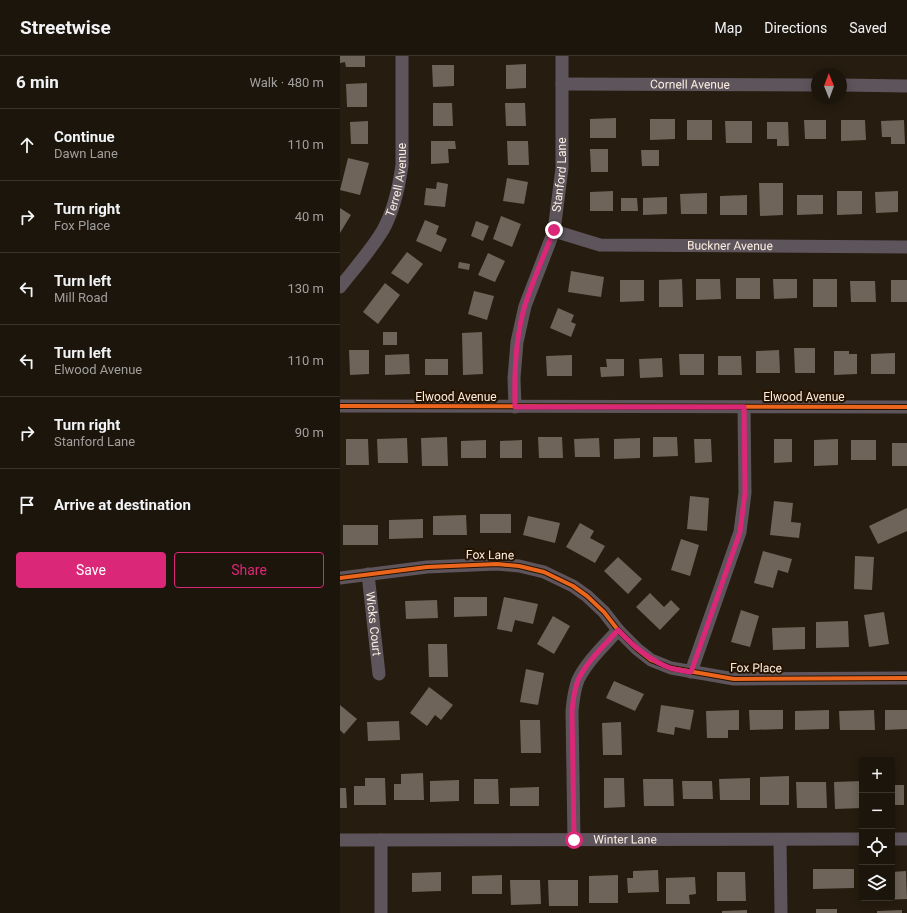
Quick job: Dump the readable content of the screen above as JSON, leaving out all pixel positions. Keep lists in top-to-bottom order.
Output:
{
  "streets": {
    "street": [
      "Cornell Avenue",
      "Stanford Lane",
      "Terrell Avenue",
      "Buckner Avenue",
      "Elwood Avenue",
      "Fox Lane",
      "Wicks Court",
      "Fox Place",
      "Winter Lane"
    ]
  },
  "crossings": [
    ["Cornell Avenue", "Stanford Lane"],
    ["Stanford Lane", "Buckner Avenue"],
    ["Stanford Lane", "Elwood Avenue"],
    ["Fox Lane", "Wicks Court"],
    ["Fox Lane", "Fox Place"]
  ],
  "north": "top",
  "page": {
    "header": "Streetwise",
    "nav": ["Map", "Directions", "Saved"],
    "heading": ["6 min", "Walk · 480 m"],
    "list": [
      ["Continue", "Dawn Lane", "110 m"],
      ["Turn right", "Fox Place", "40 m"],
      ["Turn left", "Mill Road", "130 m"],
      ["Turn left", "Elwood Avenue", "110 m"],
      ["Turn right", "Stanford Lane", "90 m"],
      "Arrive at destination"
    ],
    "buttons": ["Save", "Share"],
    "map_buttons": ["+", "−"]
  }
}
